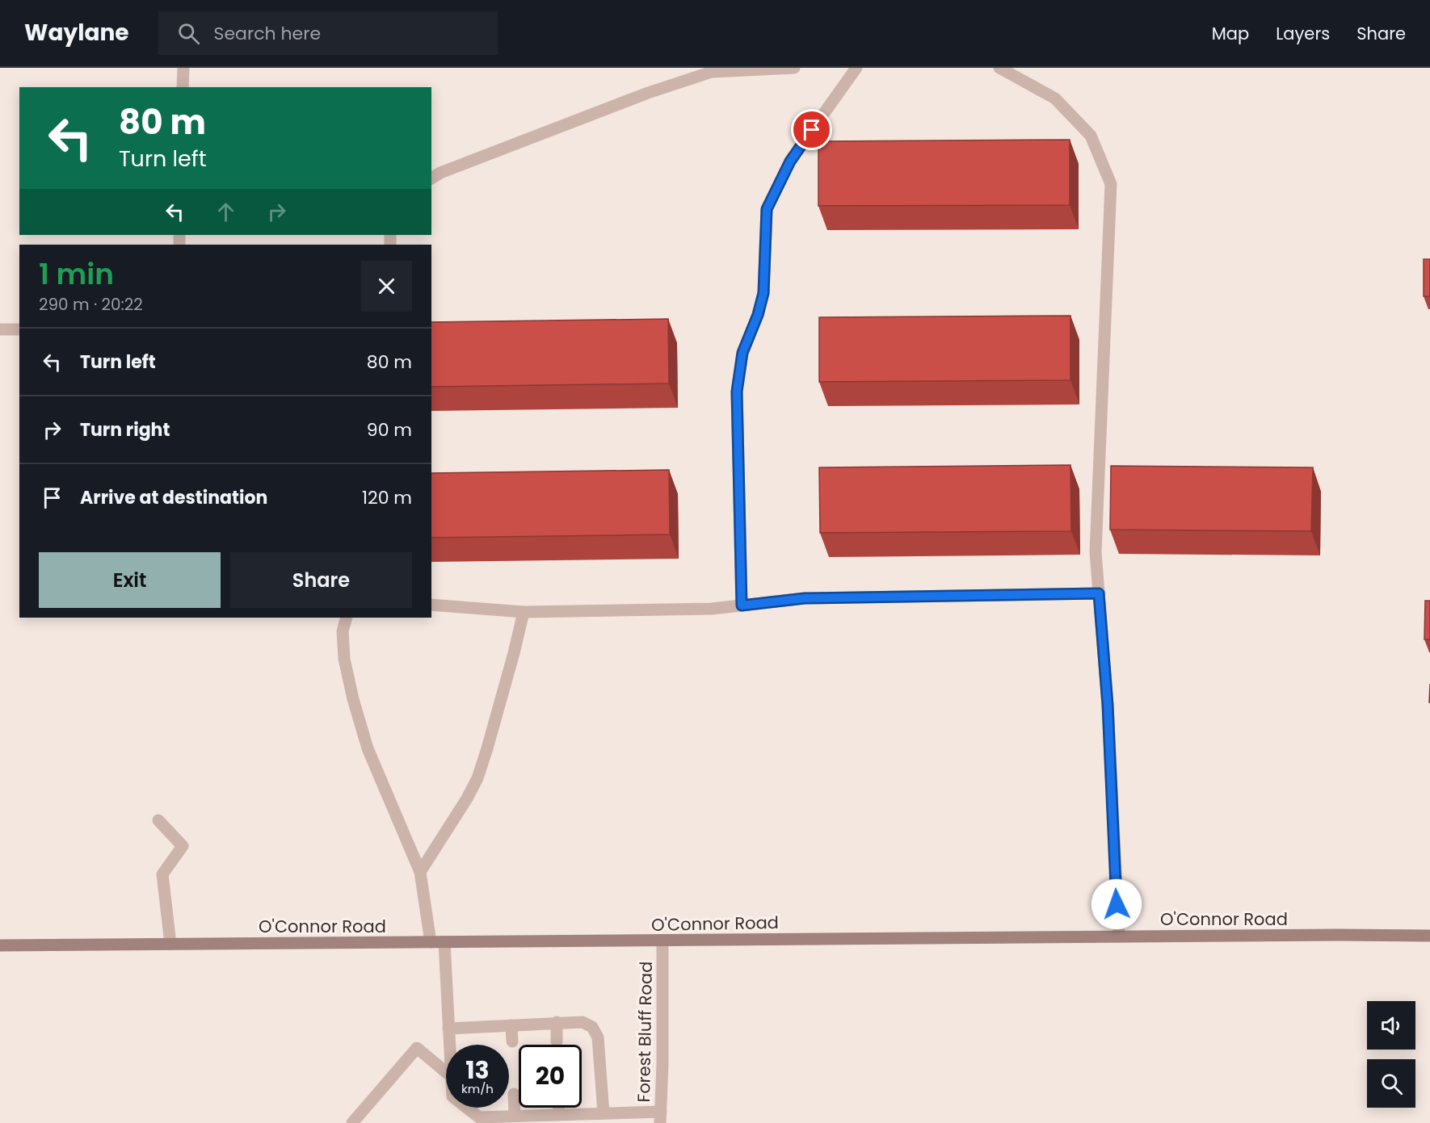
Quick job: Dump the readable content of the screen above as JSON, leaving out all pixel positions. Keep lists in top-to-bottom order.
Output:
{
  "streets": {
    "main road": ["O'Connor Road"],
    "street": ["Forest Bluff Road"]
  },
  "crossings": [
    ["O'Connor Road", "Forest Bluff Road"]
  ],
  "page": {
    "header": "Waylane",
    "search": "Search here",
    "nav": ["Map", "Layers", "Share"],
    "turn": ["80 m", "Turn left"],
    "heading": ["1 min", "290 m · 20:22"],
    "list": [
      {
        "name": "Turn left",
        "value": "80 m"
      },
      {
        "name": "Turn right",
        "value": "90 m"
      },
      {
        "name": "Arrive at destination",
        "value": "120 m"
      }
    ],
    "buttons": ["Exit", "Share"],
    "speed": "13 km/h",
    "limit": "20"
  }
}
